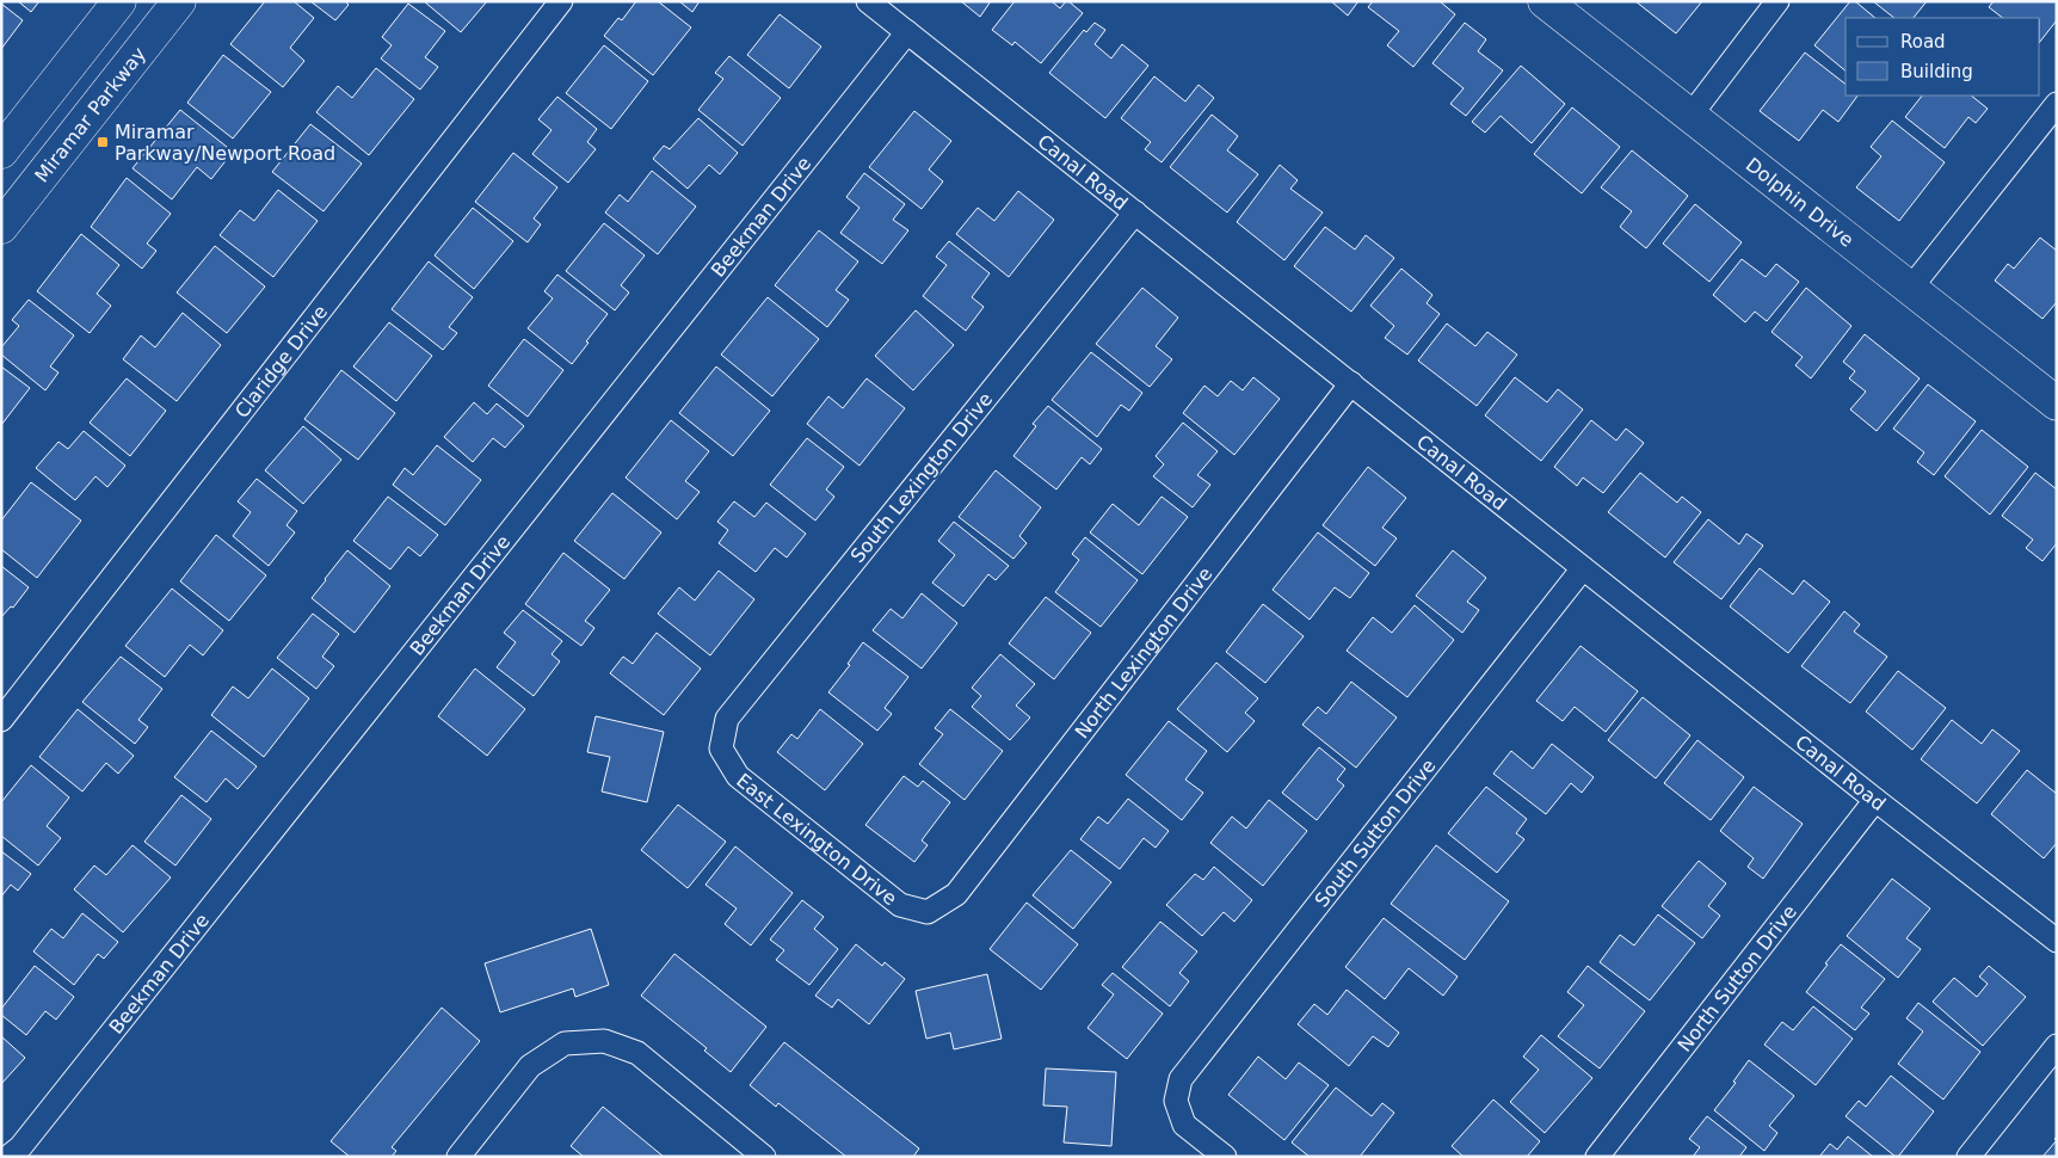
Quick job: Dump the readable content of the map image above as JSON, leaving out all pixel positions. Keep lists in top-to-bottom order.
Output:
{
  "streets": {
    "street": [
      "Miramar Parkway",
      "Canal Road",
      "Dolphin Drive",
      "Beekman Drive",
      "Claridge Drive",
      "South Lexington Drive",
      "North Lexington Drive",
      "South Sutton Drive",
      "East Lexington Drive",
      "North Sutton Drive"
    ]
  },
  "crossings": [
    ["Canal Road", "Beekman Drive"],
    ["Canal Road", "South Lexington Drive"],
    ["Canal Road", "North Lexington Drive"],
    ["Canal Road", "South Sutton Drive"],
    ["Canal Road", "North Sutton Drive"],
    ["South Lexington Drive", "East Lexington Drive"],
    ["North Lexington Drive", "East Lexington Drive"]
  ],
  "places": {
    "transit": ["Miramar Parkway/Newport Road"]
  },
  "legend": ["Road", "Building"]
}
